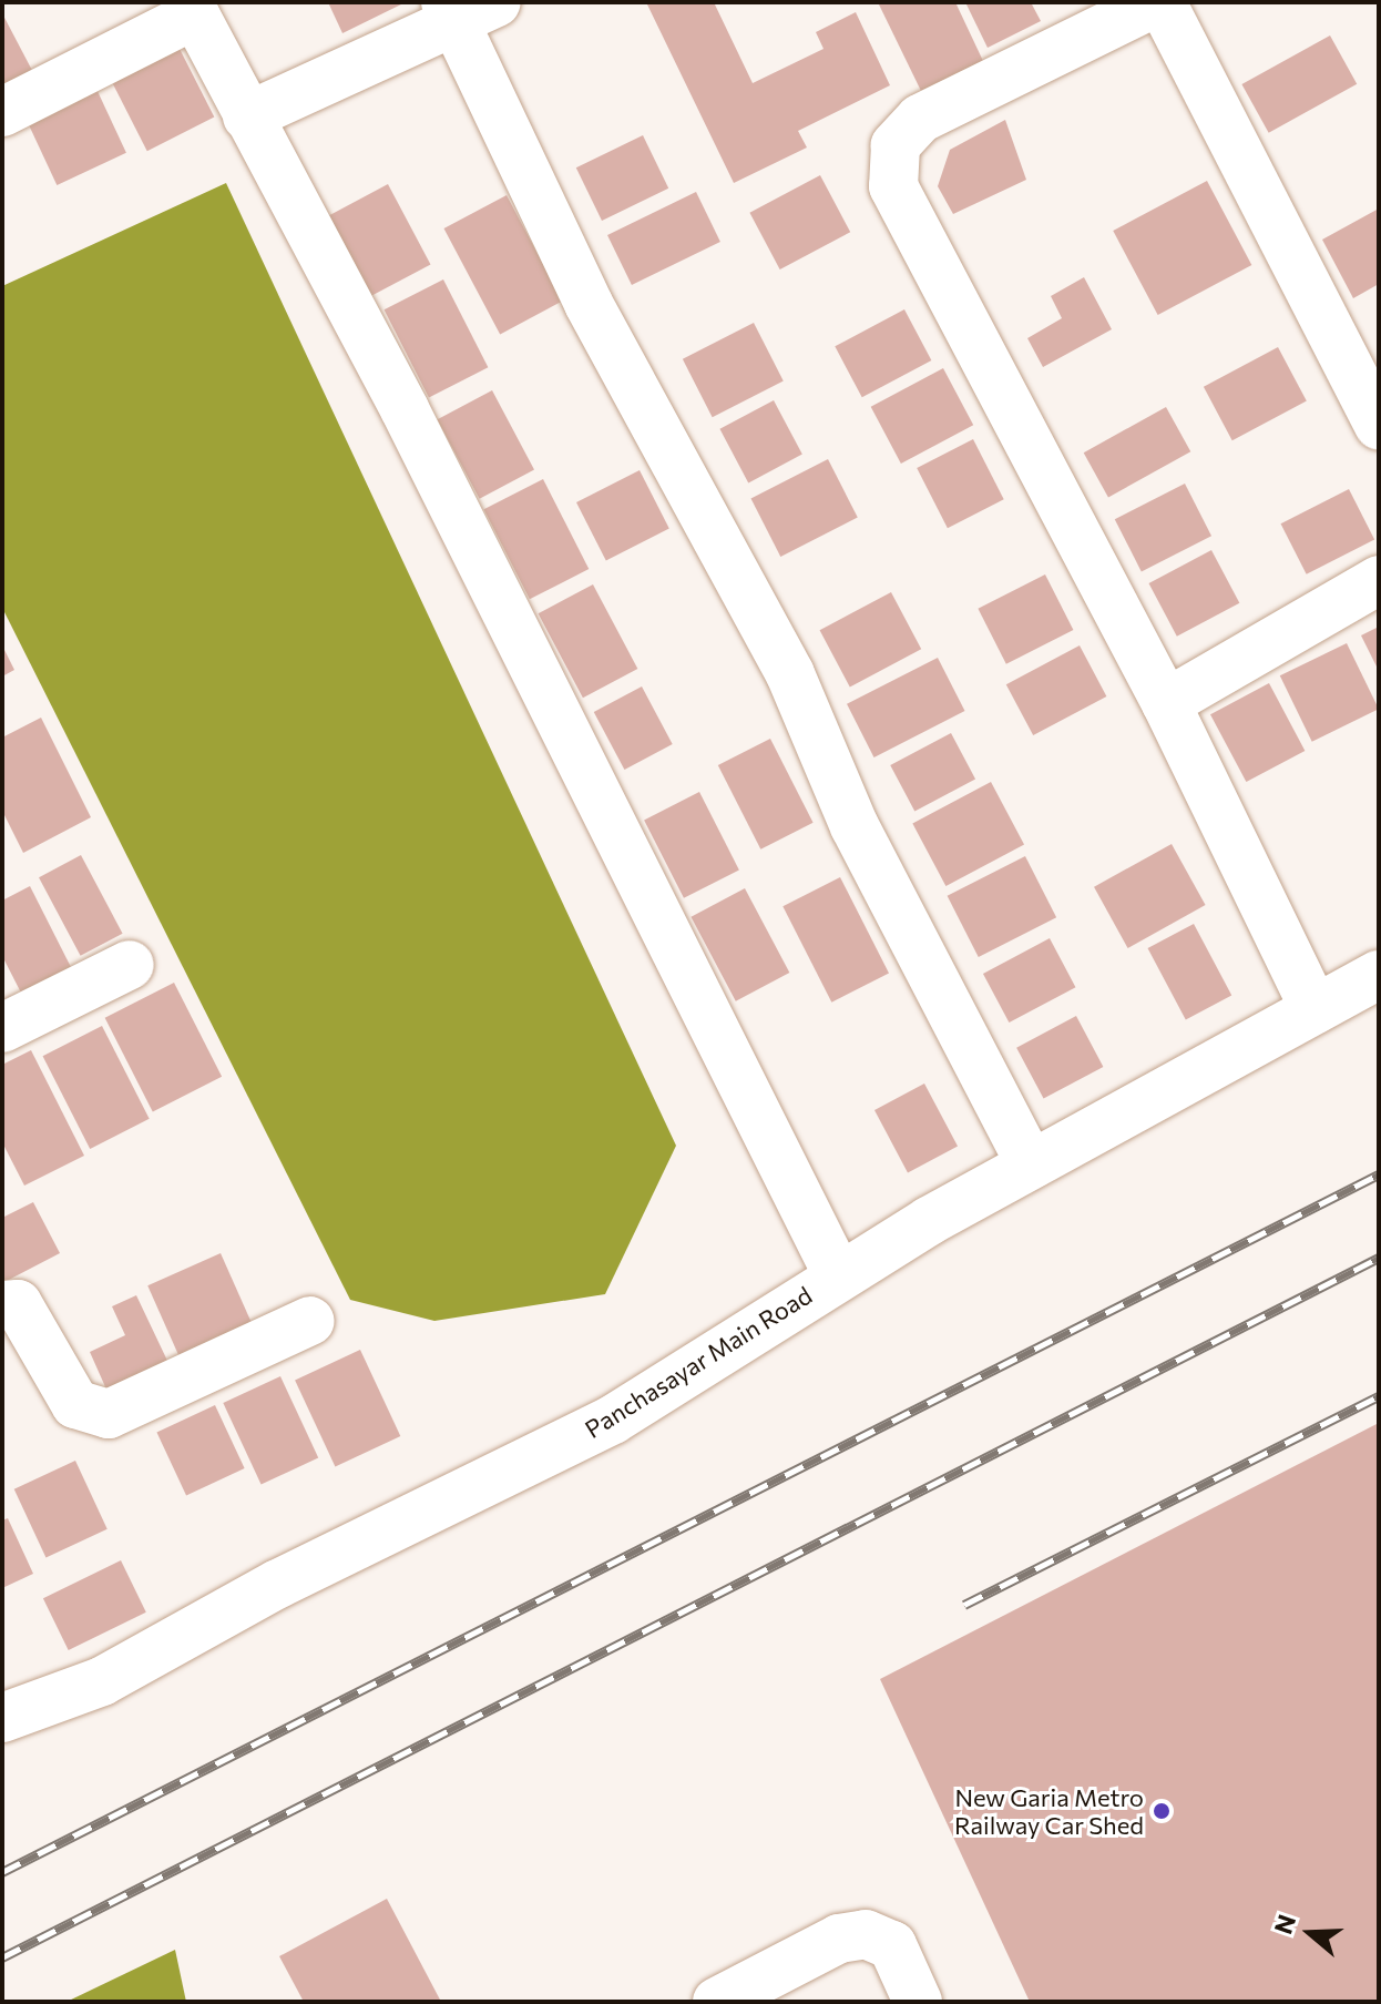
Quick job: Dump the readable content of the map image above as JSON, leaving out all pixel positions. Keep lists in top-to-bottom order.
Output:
{
  "streets": {
    "street": ["Panchasayar Main Road"]
  },
  "places": ["New Garia Metro Railway Car Shed"],
  "north": "left"
}
